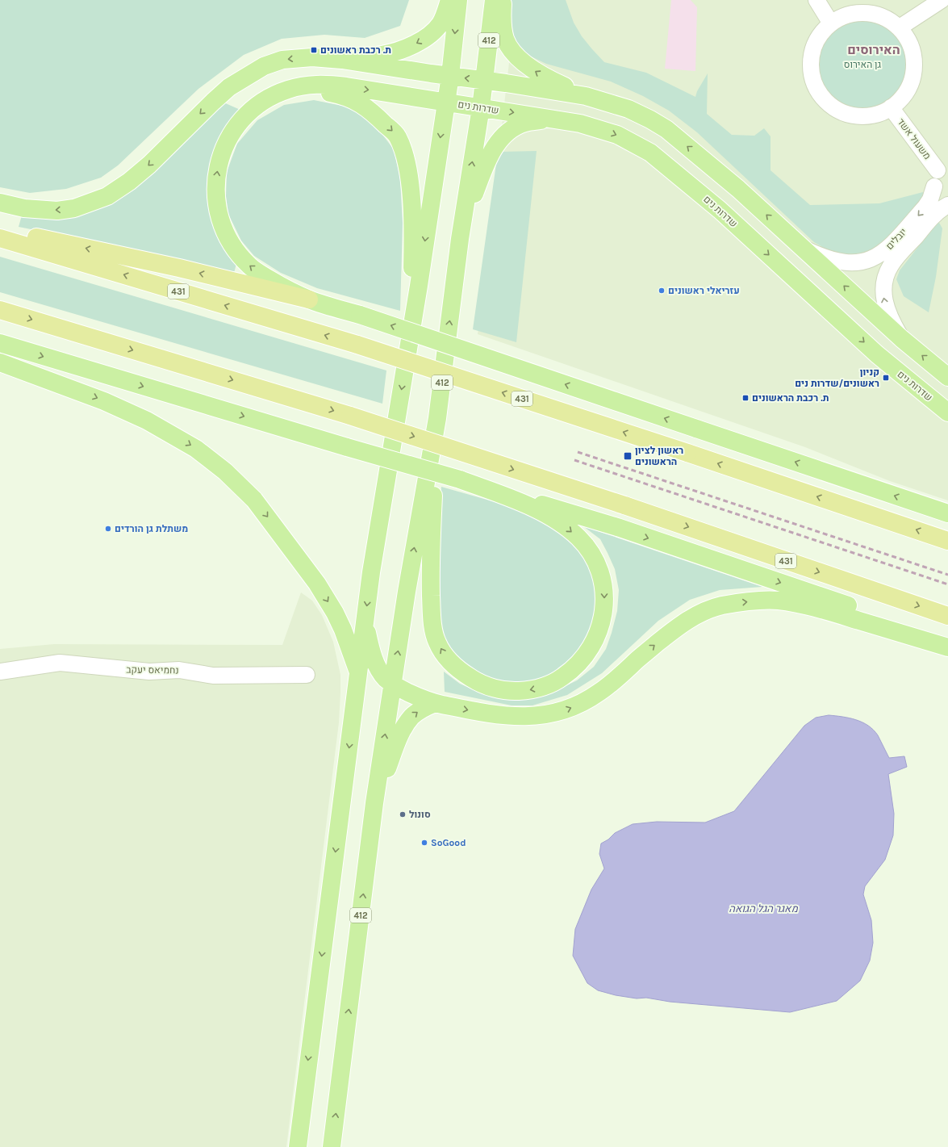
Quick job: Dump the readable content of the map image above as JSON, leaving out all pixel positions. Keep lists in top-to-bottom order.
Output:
{
  "streets": {
    "highway": ["431"],
    "main road": ["412", "שדרות נים"],
    "street": ["משעול אשד", "יובלים", "נחמיאס יעקב"]
  },
  "crossings": [
    ["412", "שדרות נים"],
    ["משעול אשד", "יובלים"]
  ],
  "districts": ["האירוסים"],
  "water": ["מאגר הגל הגואה"],
  "parks": ["גן האירוס"],
  "places": {
    "transit": [
      "ת. רכבת ראשונים",
      "קניון ראשונים/שדרות נים",
      "ת. רכבת הראשונים",
      "ראשון לציון הראשונים"
    ],
    "other": [
      "עזריאלי ראשונים",
      "משתלת גן הורדים",
      "סונול",
      "SoGood"
    ]
  }
}
